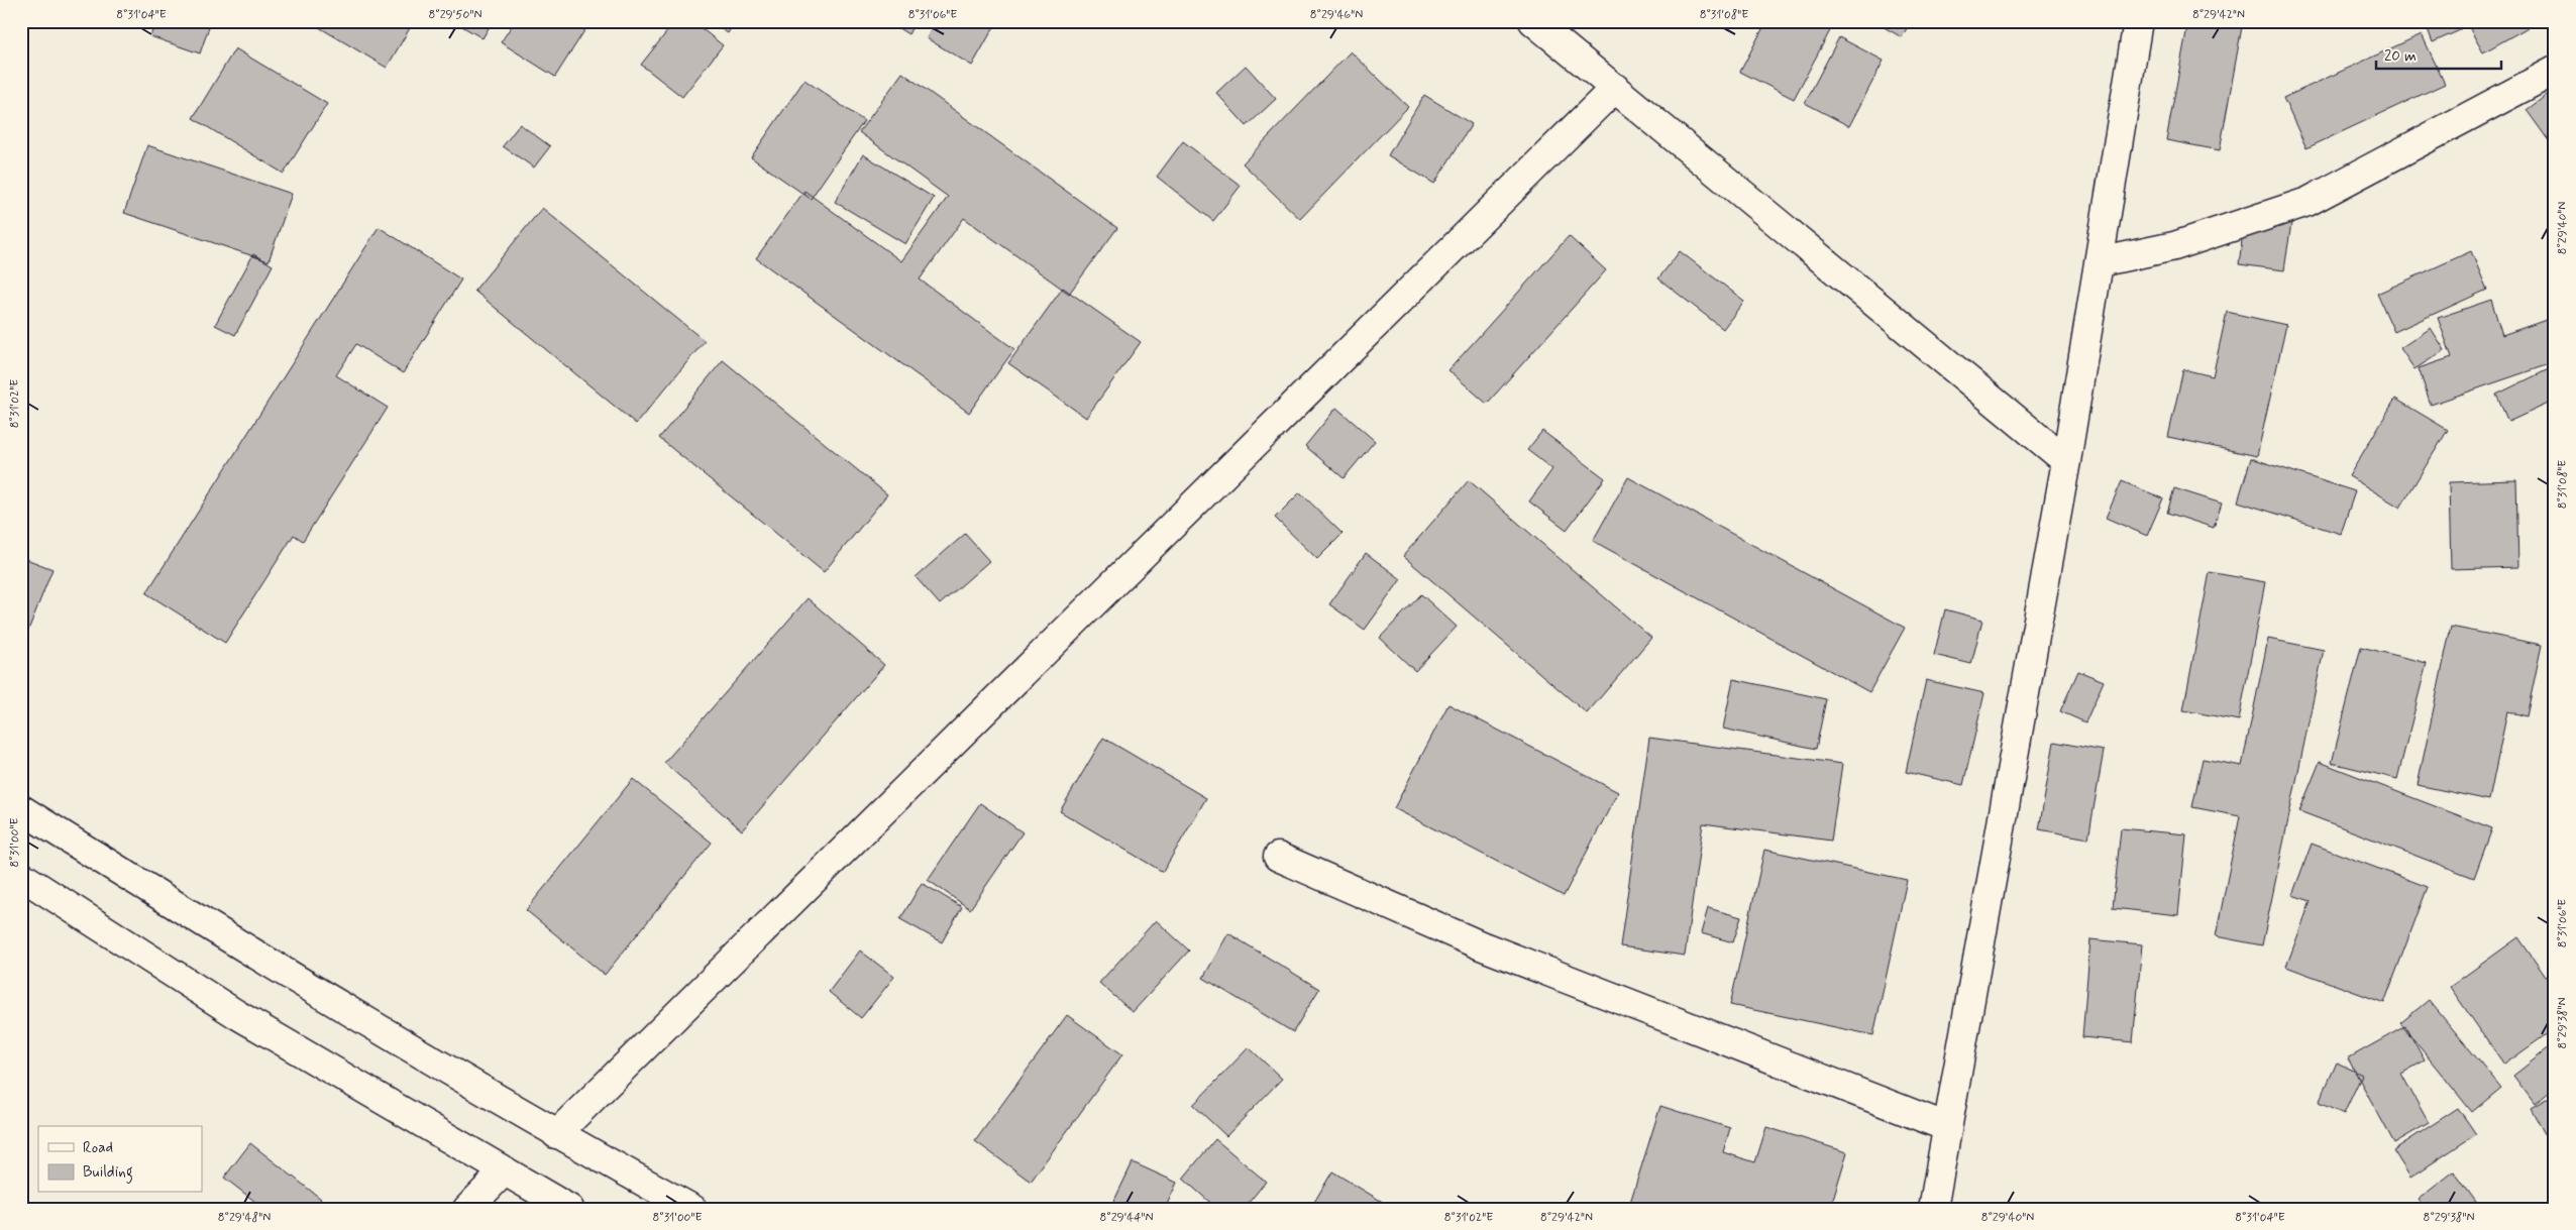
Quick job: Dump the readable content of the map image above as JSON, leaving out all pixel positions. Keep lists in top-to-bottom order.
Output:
{
  "legend": ["Road", "Building"],
  "scale_bar": "20 m",
  "coordinates": [
    "8°31'04\"E",
    "8°29'50\"N",
    "8°31'06\"E",
    "8°29'46\"N",
    "8°31'08\"E",
    "8°29'42\"N",
    "8°29'40\"N",
    "8°31'02\"E",
    "8°31'00\"E",
    "8°29'38\"N",
    "8°29'48\"N",
    "8°29'44\"N"
  ]
}
